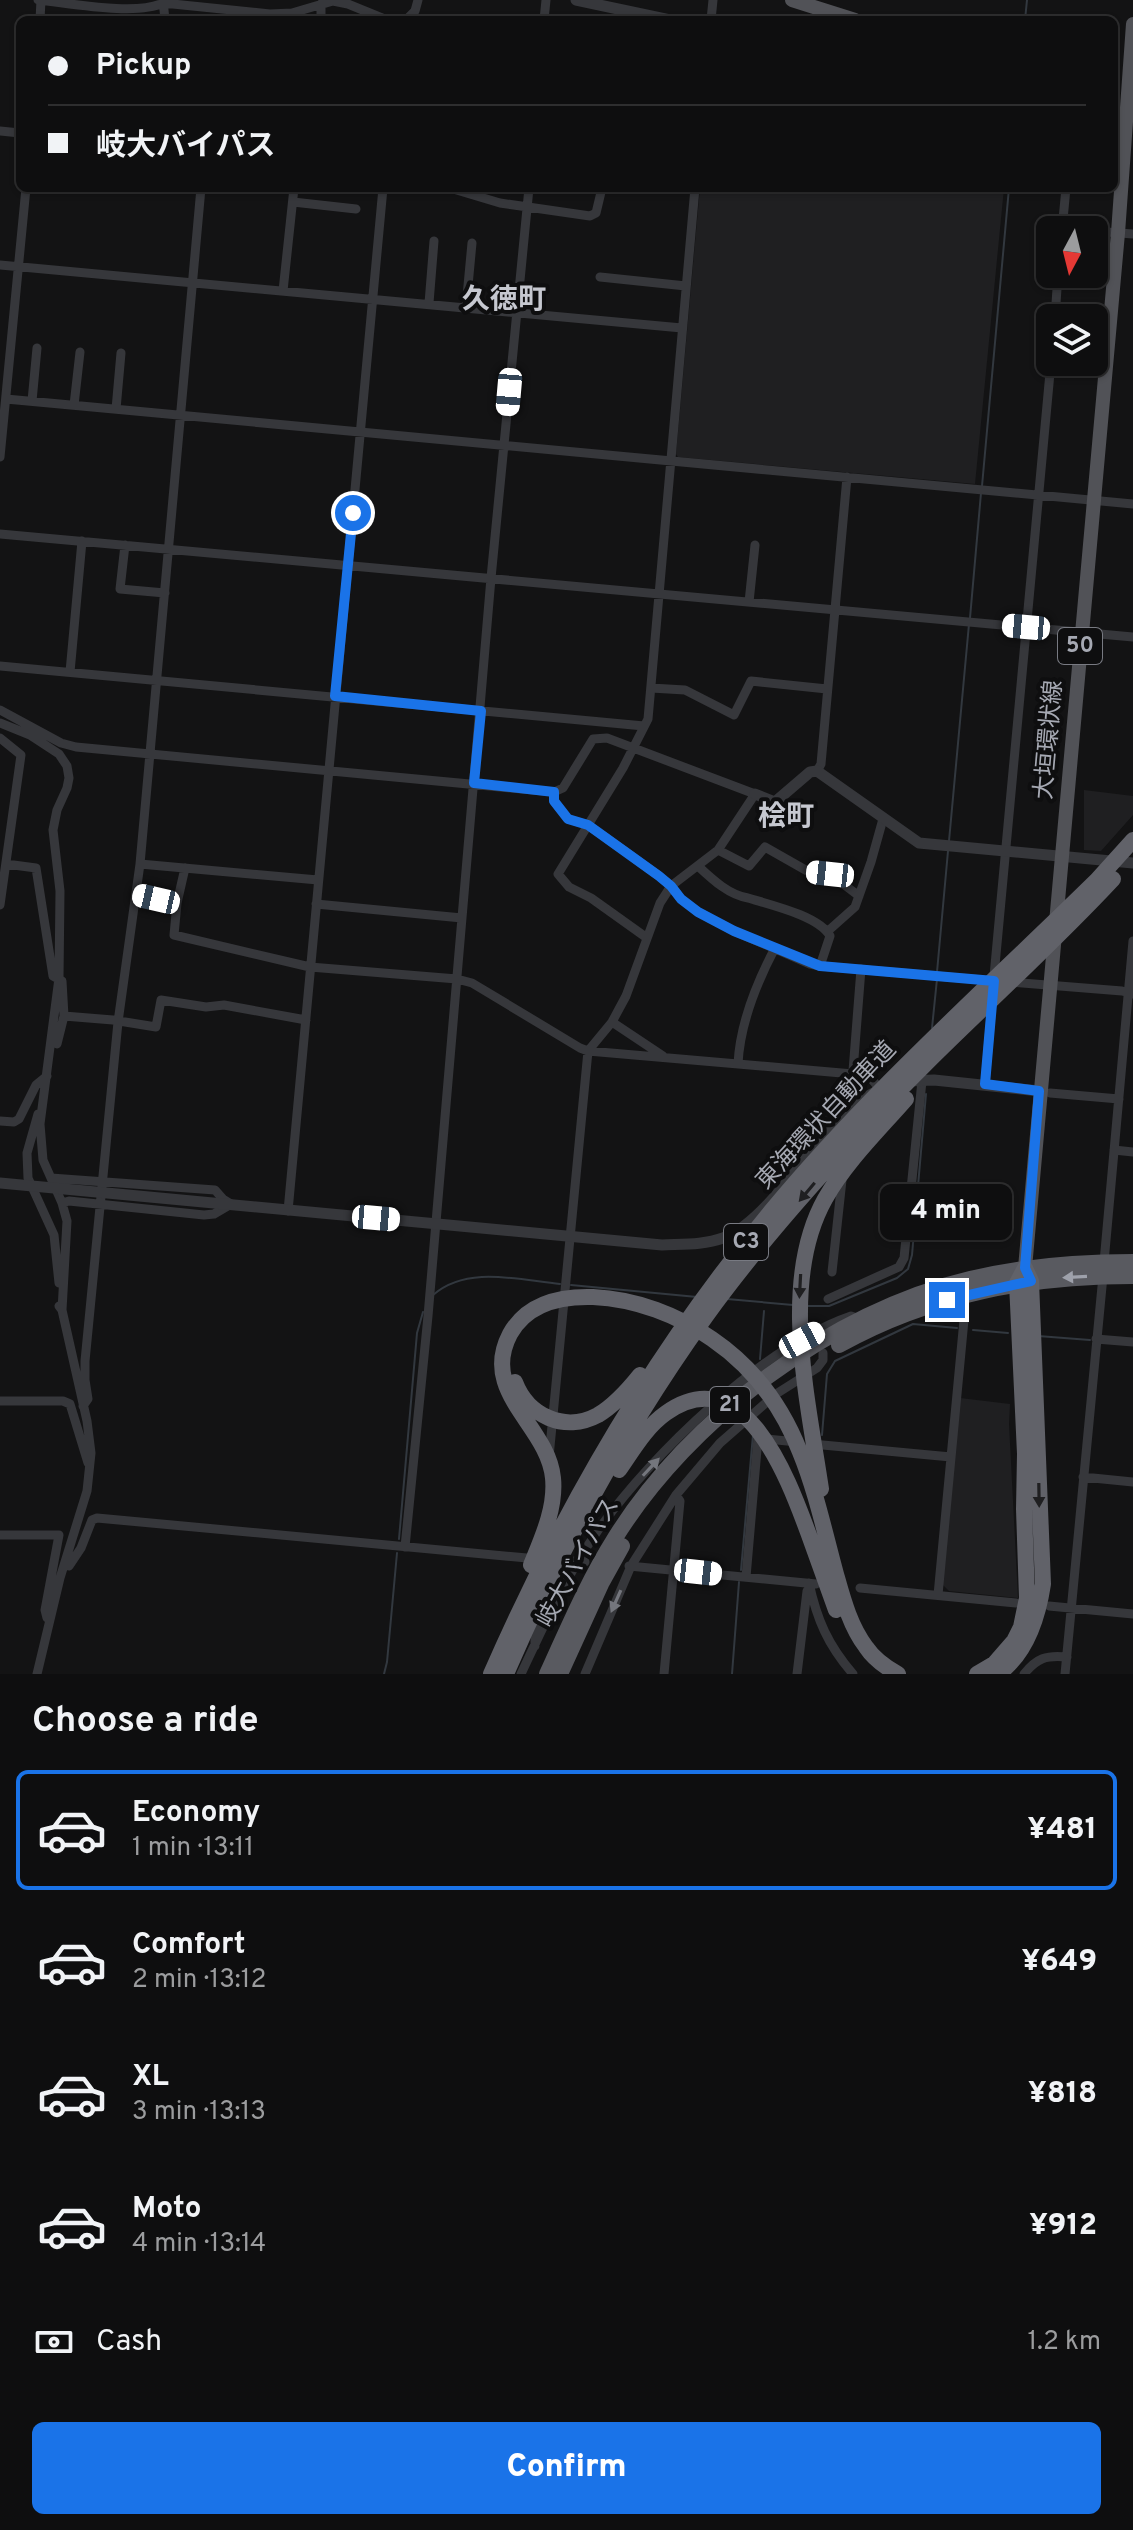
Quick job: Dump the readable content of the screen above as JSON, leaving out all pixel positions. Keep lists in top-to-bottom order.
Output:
{
  "streets": {
    "highway": [
      "東海環状自動車道",
      "C3",
      "21",
      "岐大バイパス"
    ],
    "main road": ["50", "大垣環状線"]
  },
  "crossings": [
    ["大垣環状線", "21"],
    ["大垣環状線", "岐大バイパス"],
    ["21", "岐大バイパス"]
  ],
  "districts": ["久徳町", "桧町"],
  "north": "bottom",
  "page": {
    "banner": ["Pickup", "岐大バイパス"],
    "bubble": "4 min",
    "heading": "Choose a ride",
    "list": [
      {
        "name": "Economy",
        "note": "1 min · 13:11",
        "value": "¥481"
      },
      {
        "name": "Comfort",
        "note": "2 min · 13:12",
        "value": "¥649"
      },
      {
        "name": "XL",
        "note": "3 min · 13:13",
        "value": "¥818"
      },
      {
        "name": "Moto",
        "note": "4 min · 13:14",
        "value": "¥912"
      }
    ],
    "pay": ["Cash", "1.2 km"],
    "buttons": "Confirm"
  }
}
